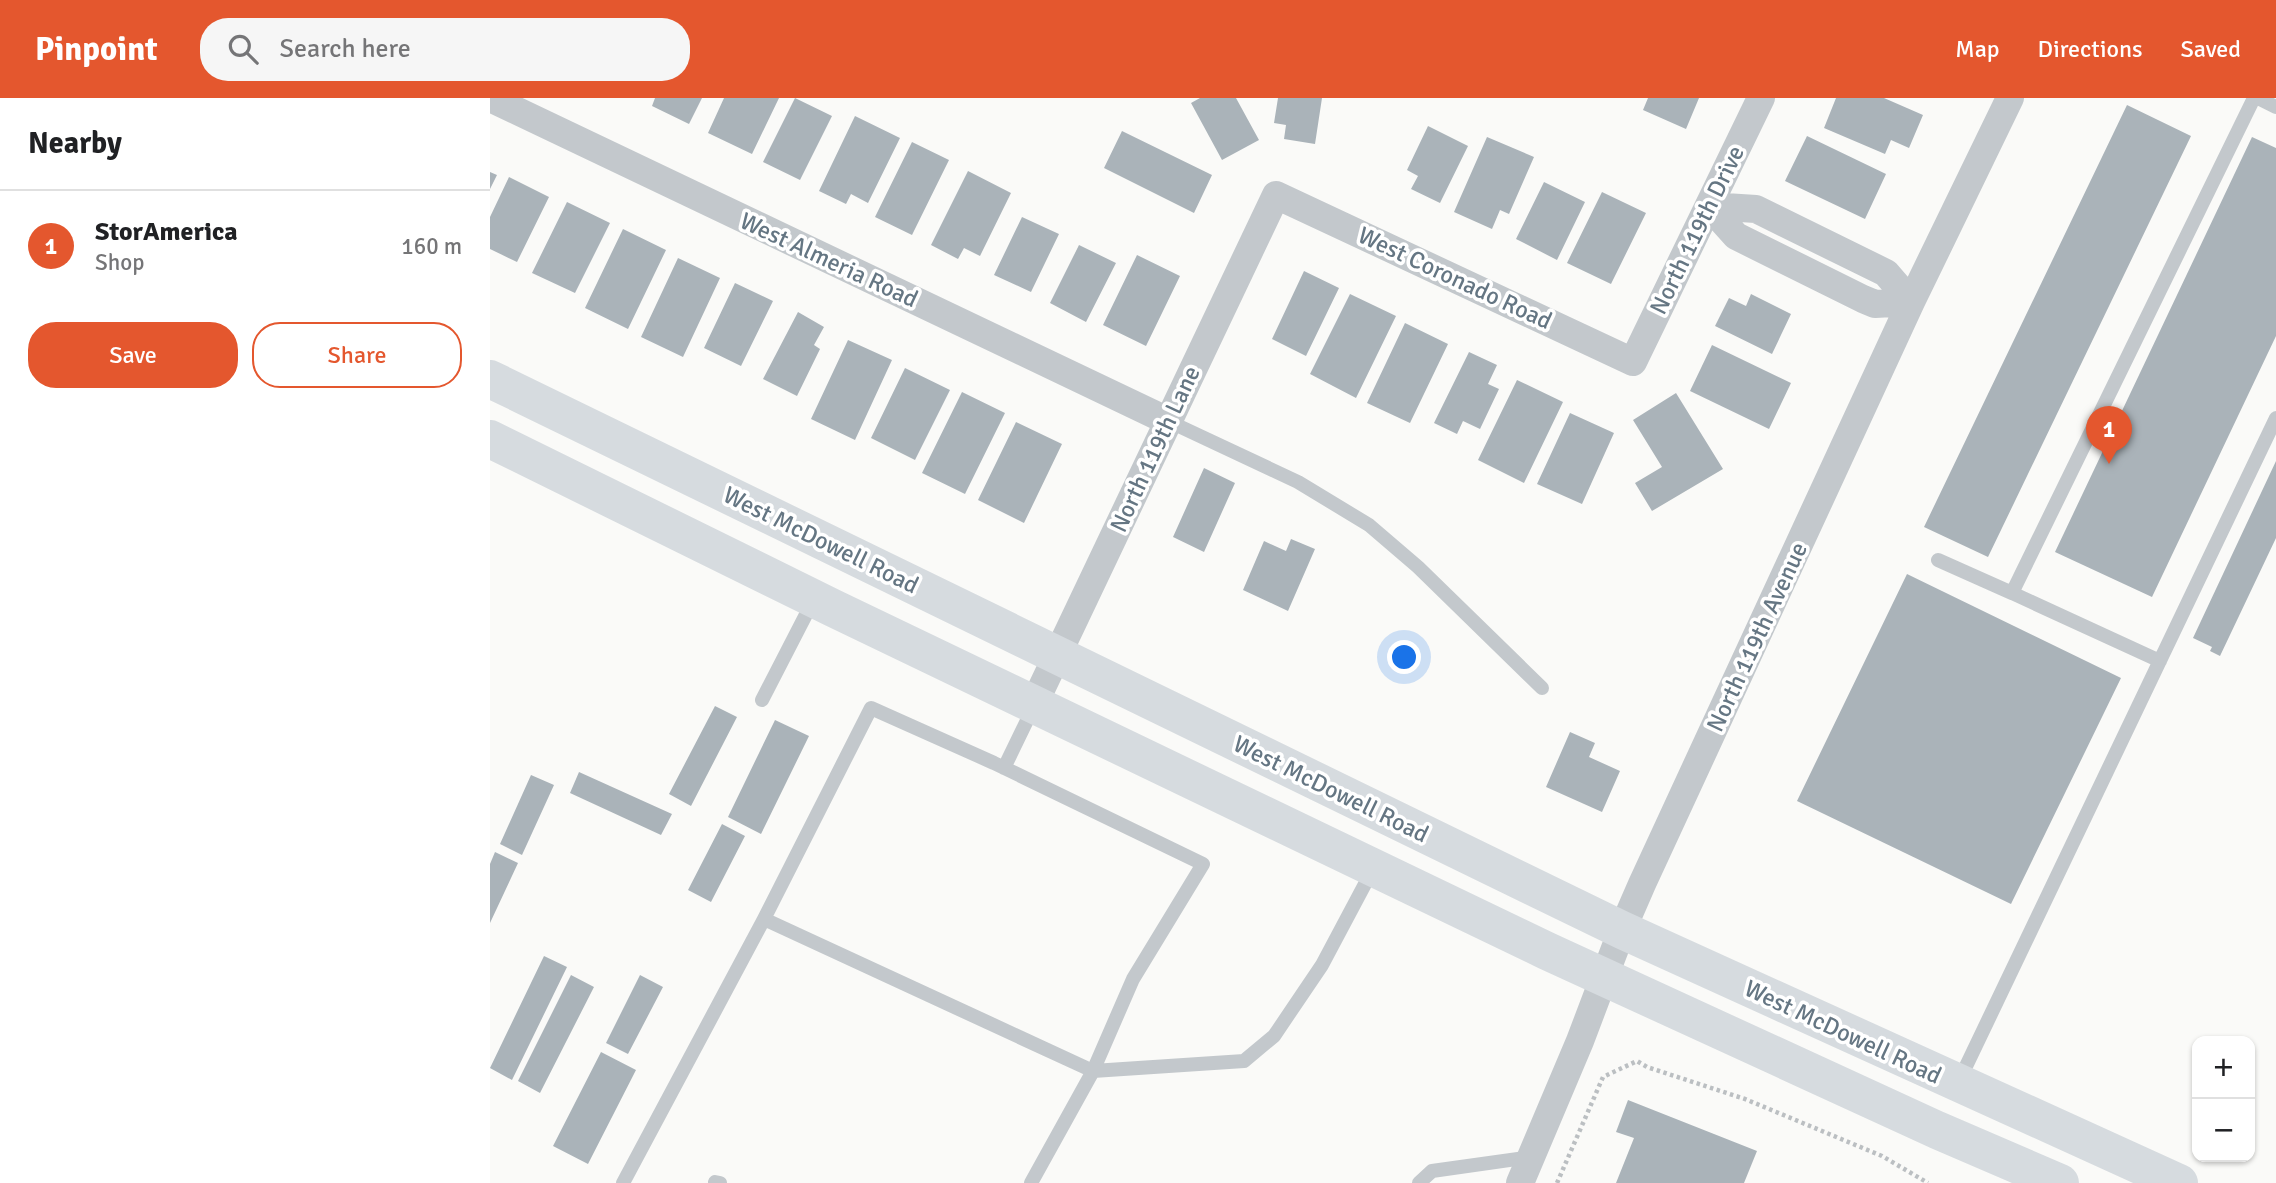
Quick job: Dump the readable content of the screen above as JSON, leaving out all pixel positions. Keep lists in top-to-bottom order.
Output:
{
  "streets": {
    "main road": ["West McDowell Road"],
    "street": [
      "North 119th Drive",
      "West Almeria Road",
      "West Coronado Road",
      "North 119th Lane",
      "North 119th Avenue"
    ]
  },
  "crossings": [
    ["North 119th Drive", "West Coronado Road"],
    ["West Almeria Road", "North 119th Lane"],
    ["West Coronado Road", "North 119th Lane"],
    ["North 119th Lane", "West McDowell Road"],
    ["West McDowell Road", "North 119th Avenue"]
  ],
  "page": {
    "header": "Pinpoint",
    "search": "Search here",
    "nav": ["Map", "Directions", "Saved"],
    "heading": "Nearby",
    "list": [
      {
        "mark": "1",
        "name": "StorAmerica",
        "note": "Shop",
        "value": "160 m"
      }
    ],
    "buttons": ["Save", "Share"],
    "pins": "1",
    "map_buttons": ["+", "−"]
  }
}
